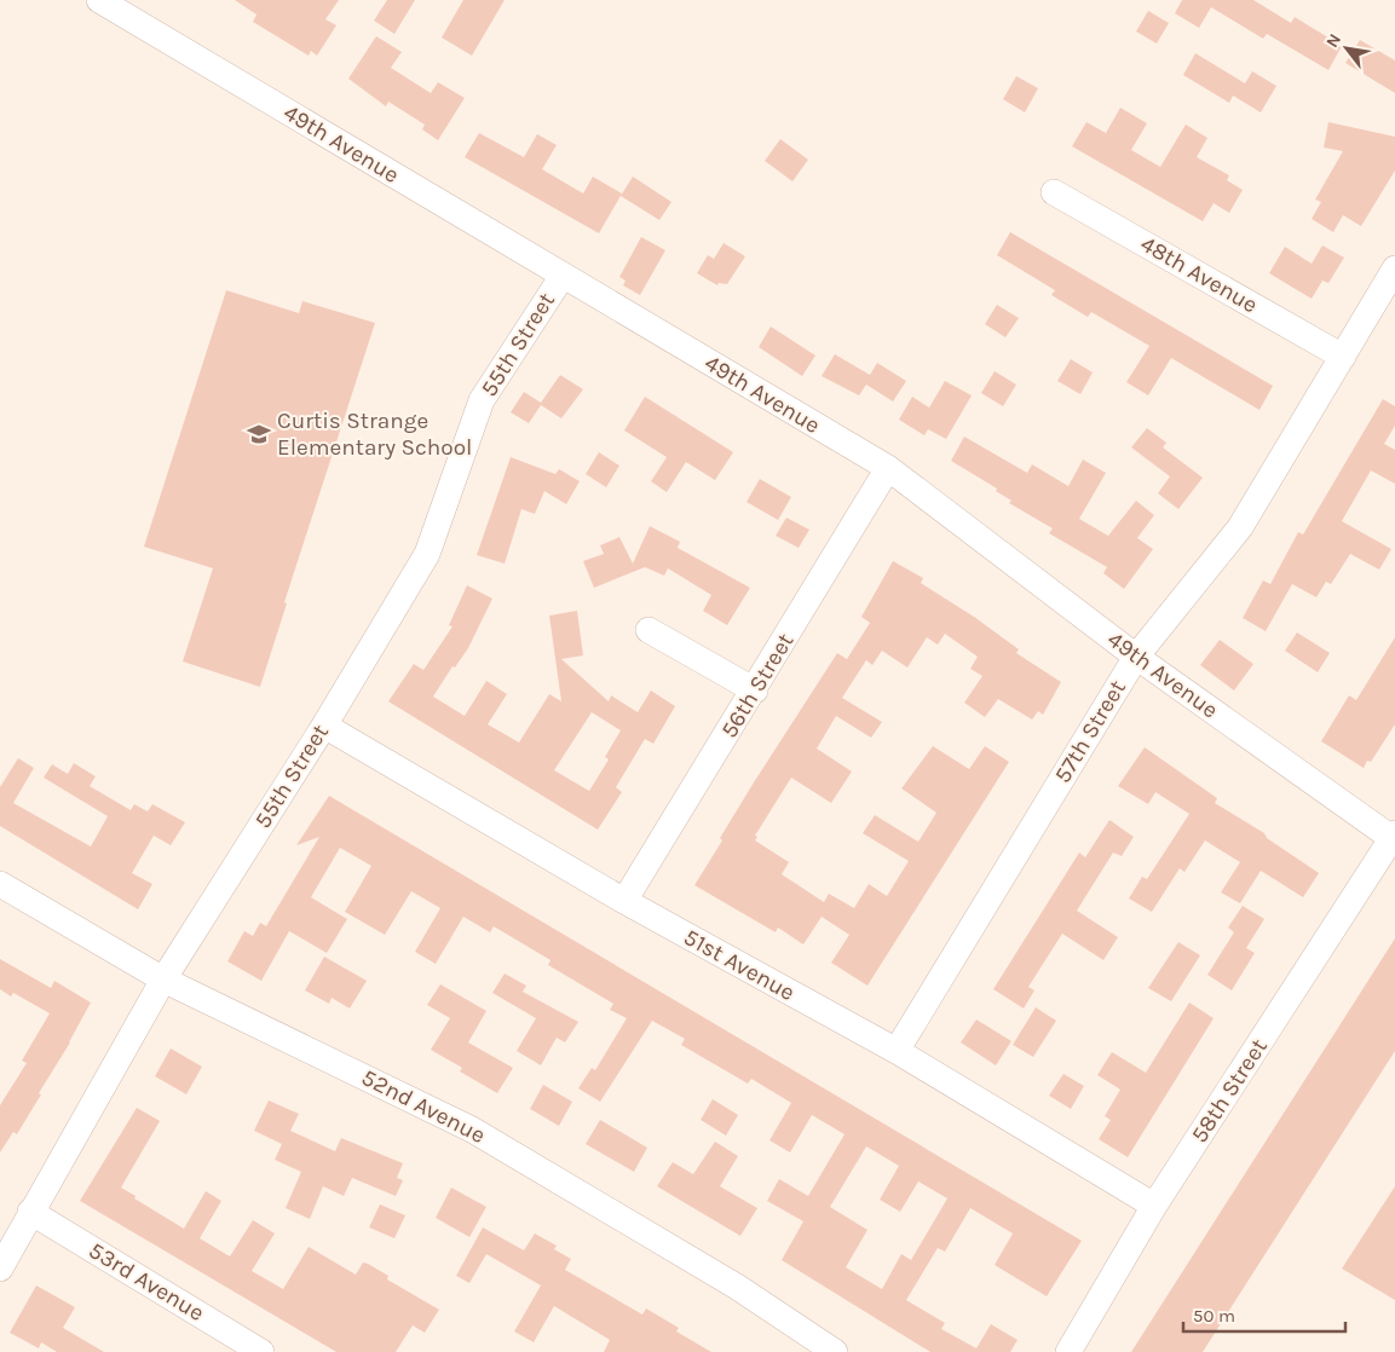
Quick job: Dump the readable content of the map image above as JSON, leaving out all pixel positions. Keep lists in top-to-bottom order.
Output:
{
  "streets": {
    "street": [
      "49th Avenue",
      "48th Avenue",
      "55th Street",
      "56th Street",
      "57th Street",
      "51st Avenue",
      "58th Street",
      "52nd Avenue",
      "53rd Avenue"
    ]
  },
  "crossings": [
    ["49th Avenue", "55th Street"],
    ["49th Avenue", "56th Street"],
    ["49th Avenue", "57th Street"],
    ["49th Avenue", "58th Street"],
    ["48th Avenue", "57th Street"],
    ["55th Street", "51st Avenue"],
    ["55th Street", "52nd Avenue"],
    ["55th Street", "53rd Avenue"],
    ["56th Street", "51st Avenue"],
    ["57th Street", "51st Avenue"],
    ["51st Avenue", "58th Street"]
  ],
  "places": {
    "school or university": ["Curtis Strange Elementary School"]
  },
  "scale_bar": "50 m",
  "north": "top left"
}
